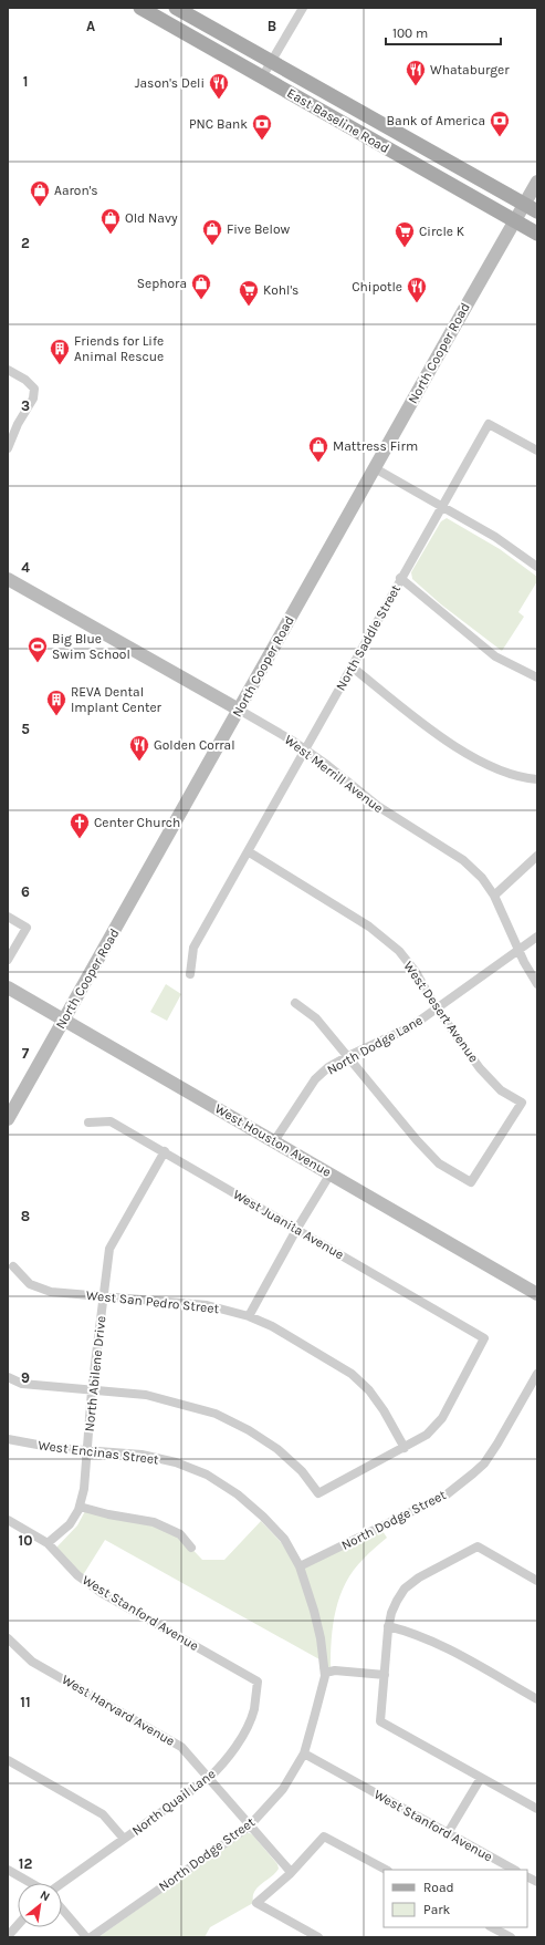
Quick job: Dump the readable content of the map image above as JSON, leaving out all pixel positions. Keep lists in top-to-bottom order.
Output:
{
  "streets": {
    "main road": [
      "East Baseline Road",
      "North Cooper Road",
      "West Merrill Avenue",
      "West Houston Avenue"
    ],
    "street": [
      "North Saddle Street",
      "West Desert Avenue",
      "North Dodge Lane",
      "West Juanita Avenue",
      "West San Pedro Street",
      "North Abilene Drive",
      "West Encinas Street",
      "North Dodge Street",
      "West Stanford Avenue",
      "West Harvard Avenue",
      "North Quail Lane"
    ]
  },
  "crossings": [
    ["East Baseline Road", "North Cooper Road"],
    ["North Cooper Road", "West Merrill Avenue"],
    ["North Cooper Road", "West Houston Avenue"],
    ["North Saddle Street", "West Merrill Avenue"],
    ["North Saddle Street", "West Desert Avenue"],
    ["West Merrill Avenue", "North Dodge Lane"],
    ["West Desert Avenue", "North Dodge Lane"],
    ["North Dodge Lane", "West Houston Avenue"],
    ["West Juanita Avenue", "West San Pedro Street"],
    ["West Juanita Avenue", "North Abilene Drive"],
    ["West San Pedro Street", "North Abilene Drive"],
    ["North Abilene Drive", "West Encinas Street"],
    ["North Abilene Drive", "West Stanford Avenue"],
    ["West Encinas Street", "North Dodge Street"],
    ["West Encinas Street", "West Stanford Avenue"],
    ["North Dodge Street", "West Stanford Avenue"],
    ["North Dodge Street", "West Harvard Avenue"],
    ["West Stanford Avenue", "North Quail Lane"],
    ["West Harvard Avenue", "North Quail Lane"]
  ],
  "places": {
    "restaurant": [
      "Whataburger",
      "Jason's Deli",
      "Chipotle",
      "Golden Corral"
    ],
    "bank": ["Bank of America", "PNC Bank"],
    "shop": [
      "Aaron's",
      "Old Navy",
      "Five Below",
      "Sephora",
      "Mattress Firm"
    ],
    "supermarket": ["Circle K", "Kohl's"],
    "building": ["Friends for Life Animal Rescue", "REVA Dental Implant Center"],
    "sports": ["Big Blue Swim School"],
    "church": ["Center Church"]
  },
  "legend": ["Road", "Park"],
  "scale_bar": "100 m",
  "north": "top right",
  "grid": {
    "columns": ["A", "B"],
    "rows": [
      "1",
      "2",
      "3",
      "4",
      "5",
      "6",
      "7",
      "8",
      "9",
      "10",
      "11",
      "12"
    ]
  }
}
